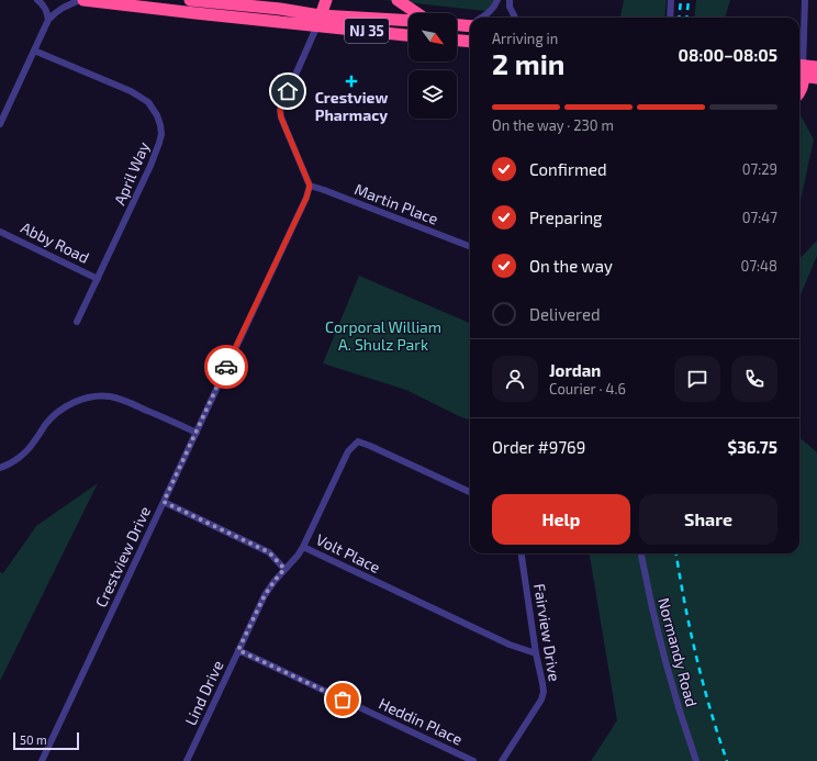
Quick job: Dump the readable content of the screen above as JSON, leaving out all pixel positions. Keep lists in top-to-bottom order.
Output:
{
  "streets": {
    "highway": ["NJ 35"],
    "street": [
      "April Way",
      "Martin Place",
      "Abby Road",
      "Volt Place",
      "Crestview Drive",
      "Fairview Drive",
      "Normandy Road",
      "Lind Drive",
      "Heddin Place"
    ]
  },
  "crossings": [
    ["April Way", "Abby Road"],
    ["Martin Place", "Crestview Drive"],
    ["Volt Place", "Fairview Drive"],
    ["Volt Place", "Lind Drive"],
    ["Lind Drive", "Heddin Place"]
  ],
  "parks": ["Corporal William A. Shulz Park"],
  "places": {
    "health": ["Crestview Pharmacy"]
  },
  "scale_bar": "50 m",
  "north": "bottom right",
  "page": {
    "heading": ["2 min", "Arriving in", "08:00–08:05"],
    "panel": [
      "Jordan",
      "Courier · 4.6",
      "Order #9769",
      "$36.75"
    ],
    "bar": "On the way · 230 m",
    "list": [
      ["Confirmed", "07:29"],
      ["Preparing", "07:47"],
      ["On the way", "07:48"],
      "Delivered"
    ],
    "buttons": ["Help", "Share"],
    "scale": "50 m"
  }
}
